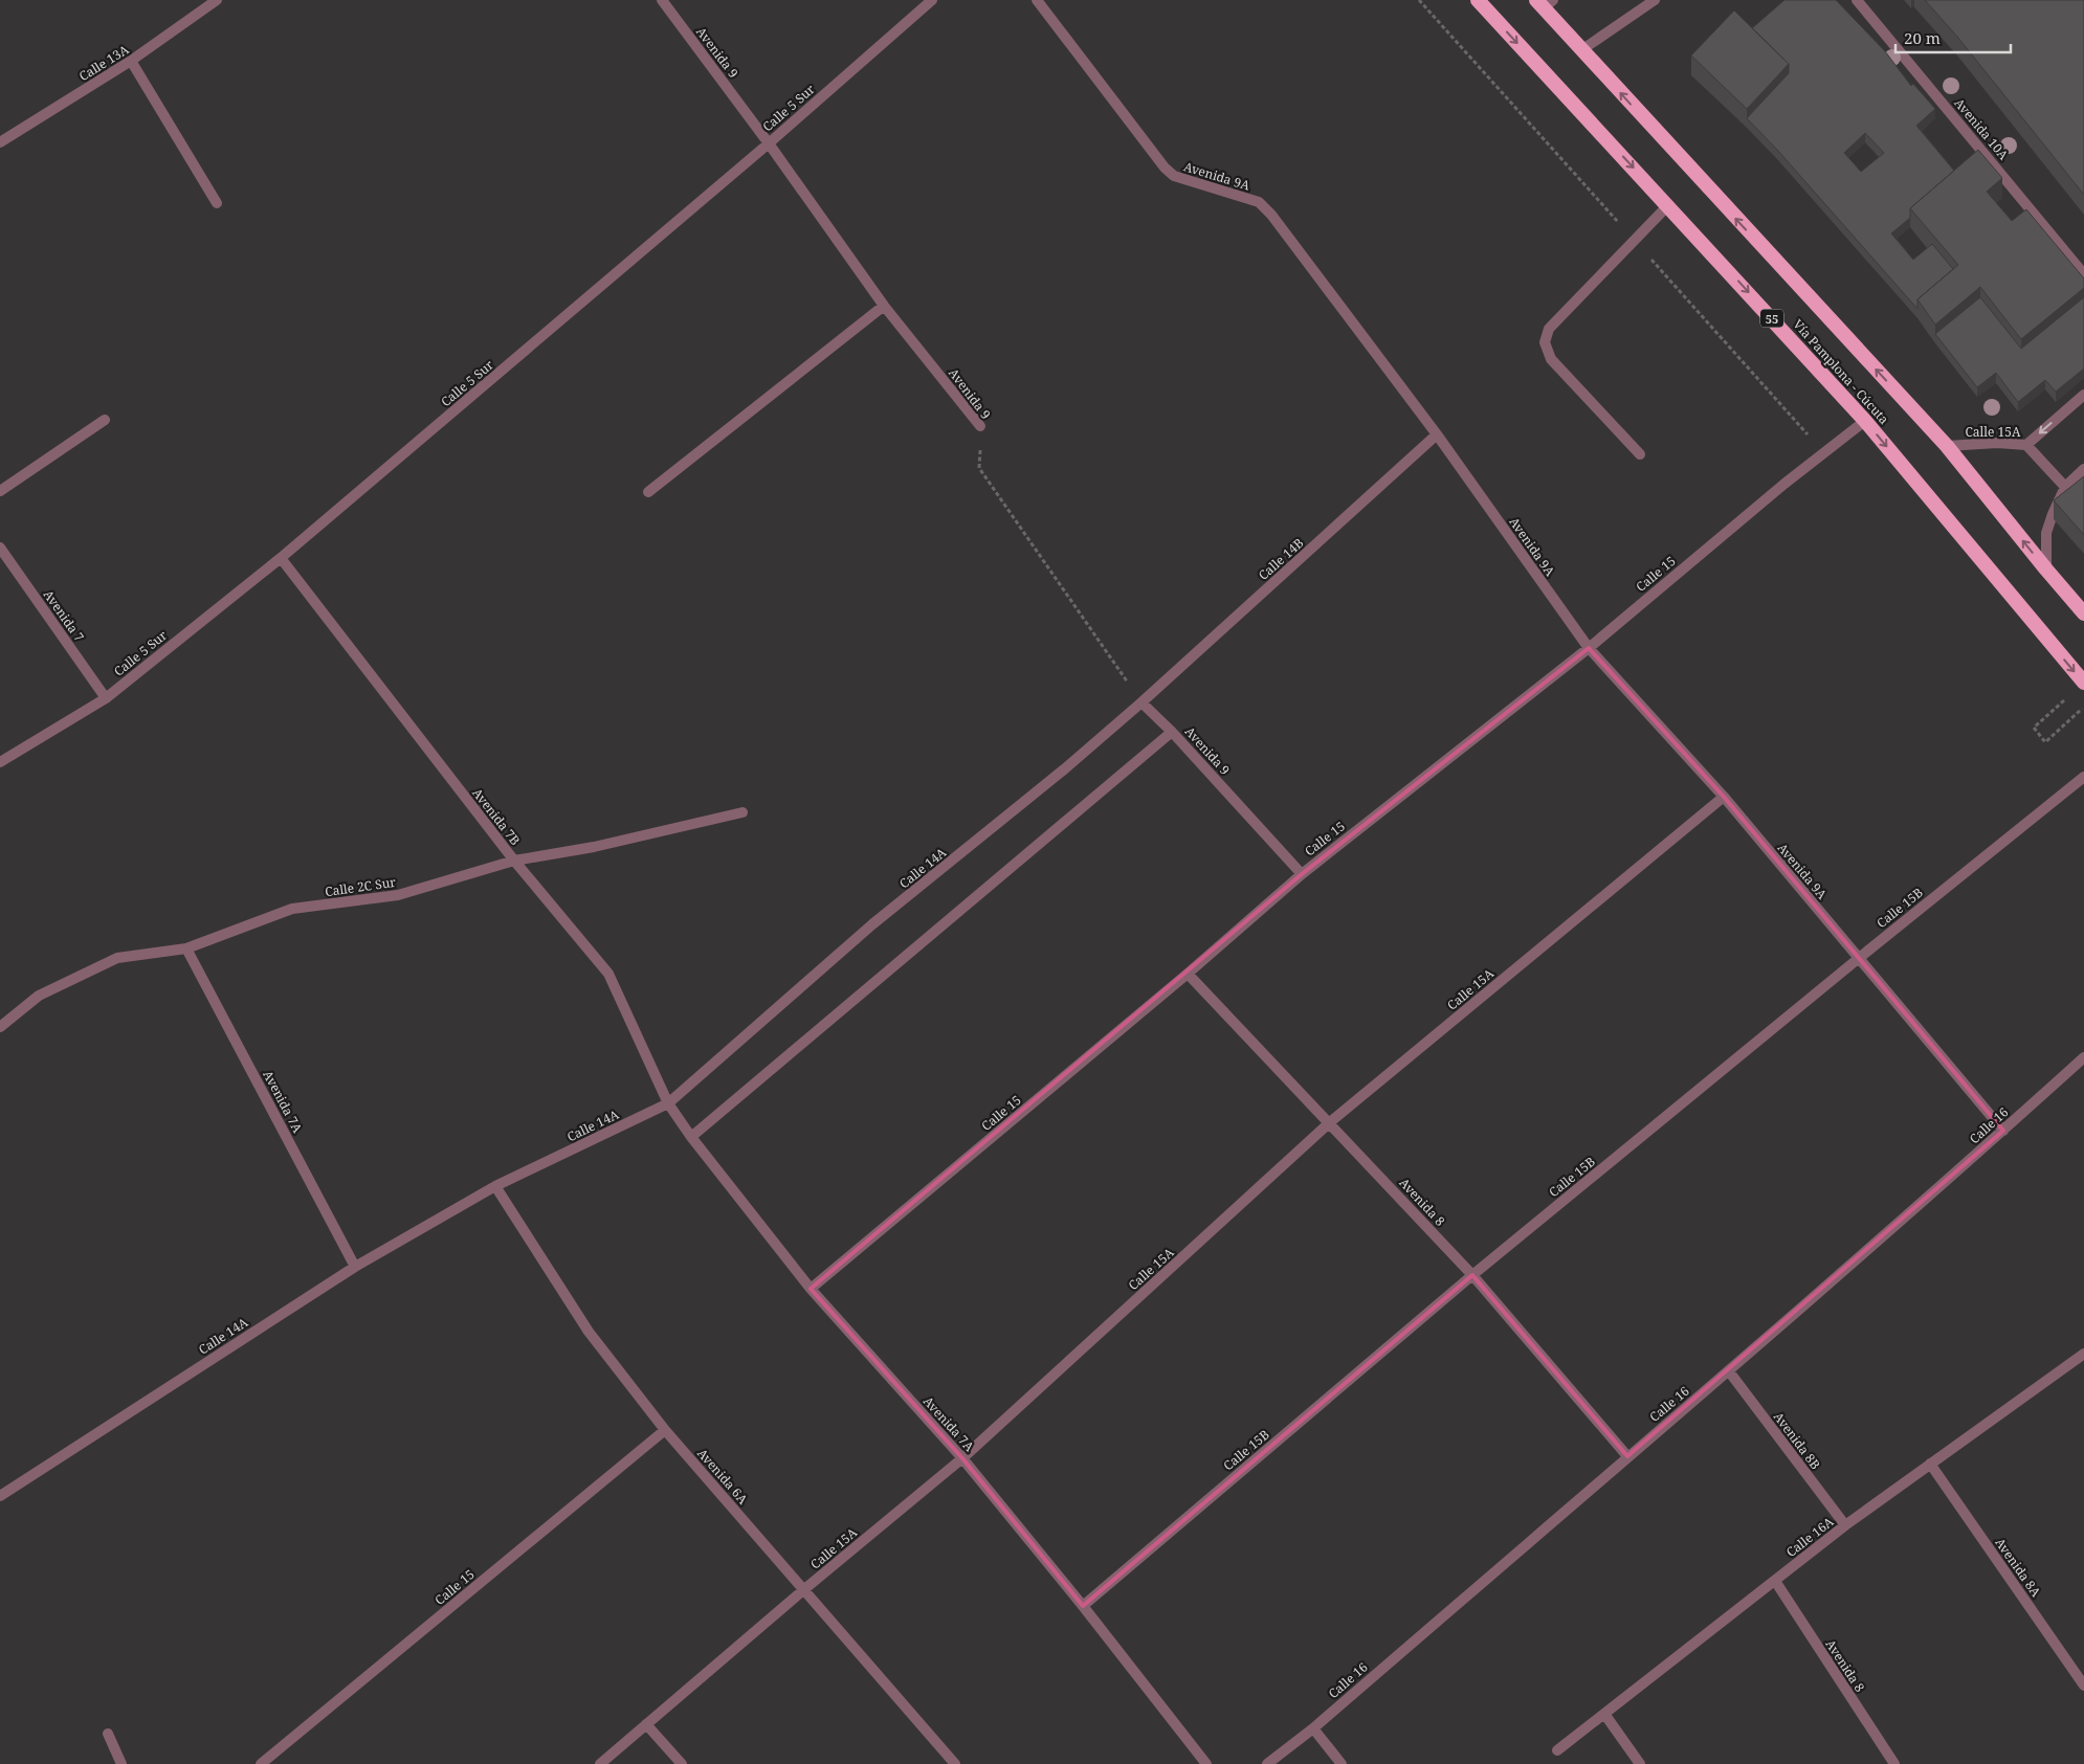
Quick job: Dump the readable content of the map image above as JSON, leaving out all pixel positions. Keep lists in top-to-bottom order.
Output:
{
  "streets": {
    "highway": ["55", "Vía Pamplona - Cúcuta"],
    "street": [
      "Avenida 9",
      "Calle 13A",
      "Calle 5 Sur",
      "Avenida 10A",
      "Avenida 9A",
      "Calle 15A",
      "Calle 14B",
      "Calle 15",
      "Avenida 7",
      "Avenida 7B",
      "Calle 14A",
      "Calle 2C Sur",
      "Calle 15B",
      "Avenida 7A",
      "Calle 16",
      "Avenida 8",
      "Avenida 8B",
      "Avenida 6A",
      "Calle 16A",
      "Avenida 8A"
    ]
  },
  "crossings": [
    ["Avenida 9", "Calle 5 Sur"],
    ["Avenida 9", "Calle 14B"],
    ["Avenida 9", "Calle 15"],
    ["Avenida 9", "Calle 14A"],
    ["Calle 5 Sur", "Avenida 7"],
    ["Calle 5 Sur", "Avenida 7B"],
    ["Avenida 9A", "Calle 15A"],
    ["Avenida 9A", "Calle 14B"],
    ["Avenida 9A", "Calle 15"],
    ["Avenida 9A", "Calle 15B"],
    ["Avenida 9A", "Calle 16"],
    ["Vía Pamplona - Cúcuta", "Calle 15A"],
    ["Vía Pamplona - Cúcuta", "Calle 15"],
    ["Calle 15A", "Avenida 7A"],
    ["Calle 15A", "Avenida 8"],
    ["Calle 15A", "Avenida 6A"],
    ["Calle 14B", "Calle 14A"],
    ["Calle 15", "Avenida 7A"],
    ["Calle 15", "Avenida 8"],
    ["Calle 15", "Avenida 6A"],
    ["Avenida 7B", "Calle 14A"],
    ["Avenida 7B", "Calle 2C Sur"],
    ["Avenida 7B", "Avenida 7A"],
    ["Calle 14A", "Avenida 7A"],
    ["Calle 14A", "Avenida 6A"],
    ["Calle 2C Sur", "Avenida 7A"],
    ["Calle 15B", "Avenida 7A"],
    ["Calle 15B", "Avenida 8"],
    ["Calle 16", "Avenida 8"],
    ["Calle 16", "Avenida 8B"],
    ["Avenida 8", "Calle 16A"],
    ["Avenida 8B", "Calle 16A"],
    ["Calle 16A", "Avenida 8A"]
  ],
  "scale_bar": "20 m"
}
